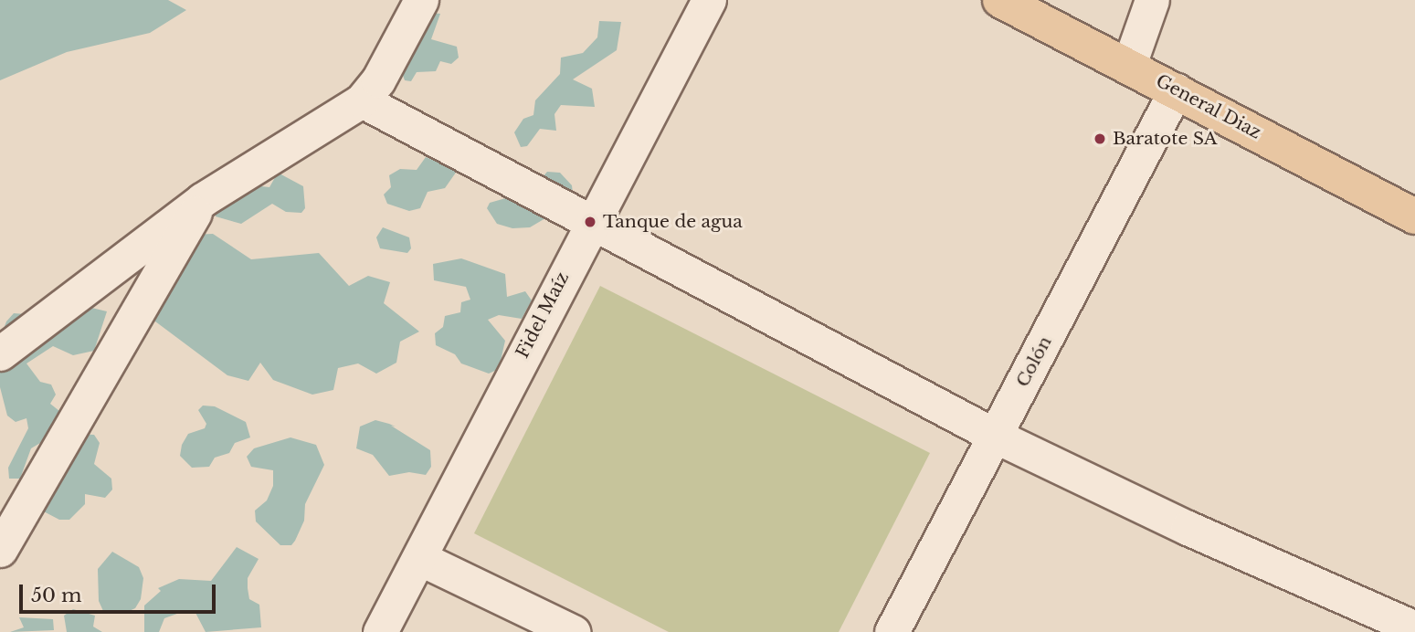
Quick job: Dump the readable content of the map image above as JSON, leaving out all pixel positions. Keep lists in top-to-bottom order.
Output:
{
  "streets": {
    "main road": ["General Diaz"],
    "street": ["Fidel Maíz", "Colón"]
  },
  "crossings": [
    ["General Diaz", "Colón"]
  ],
  "places": ["Baratote SA", "Tanque de agua"],
  "scale_bar": "50 m"
}
